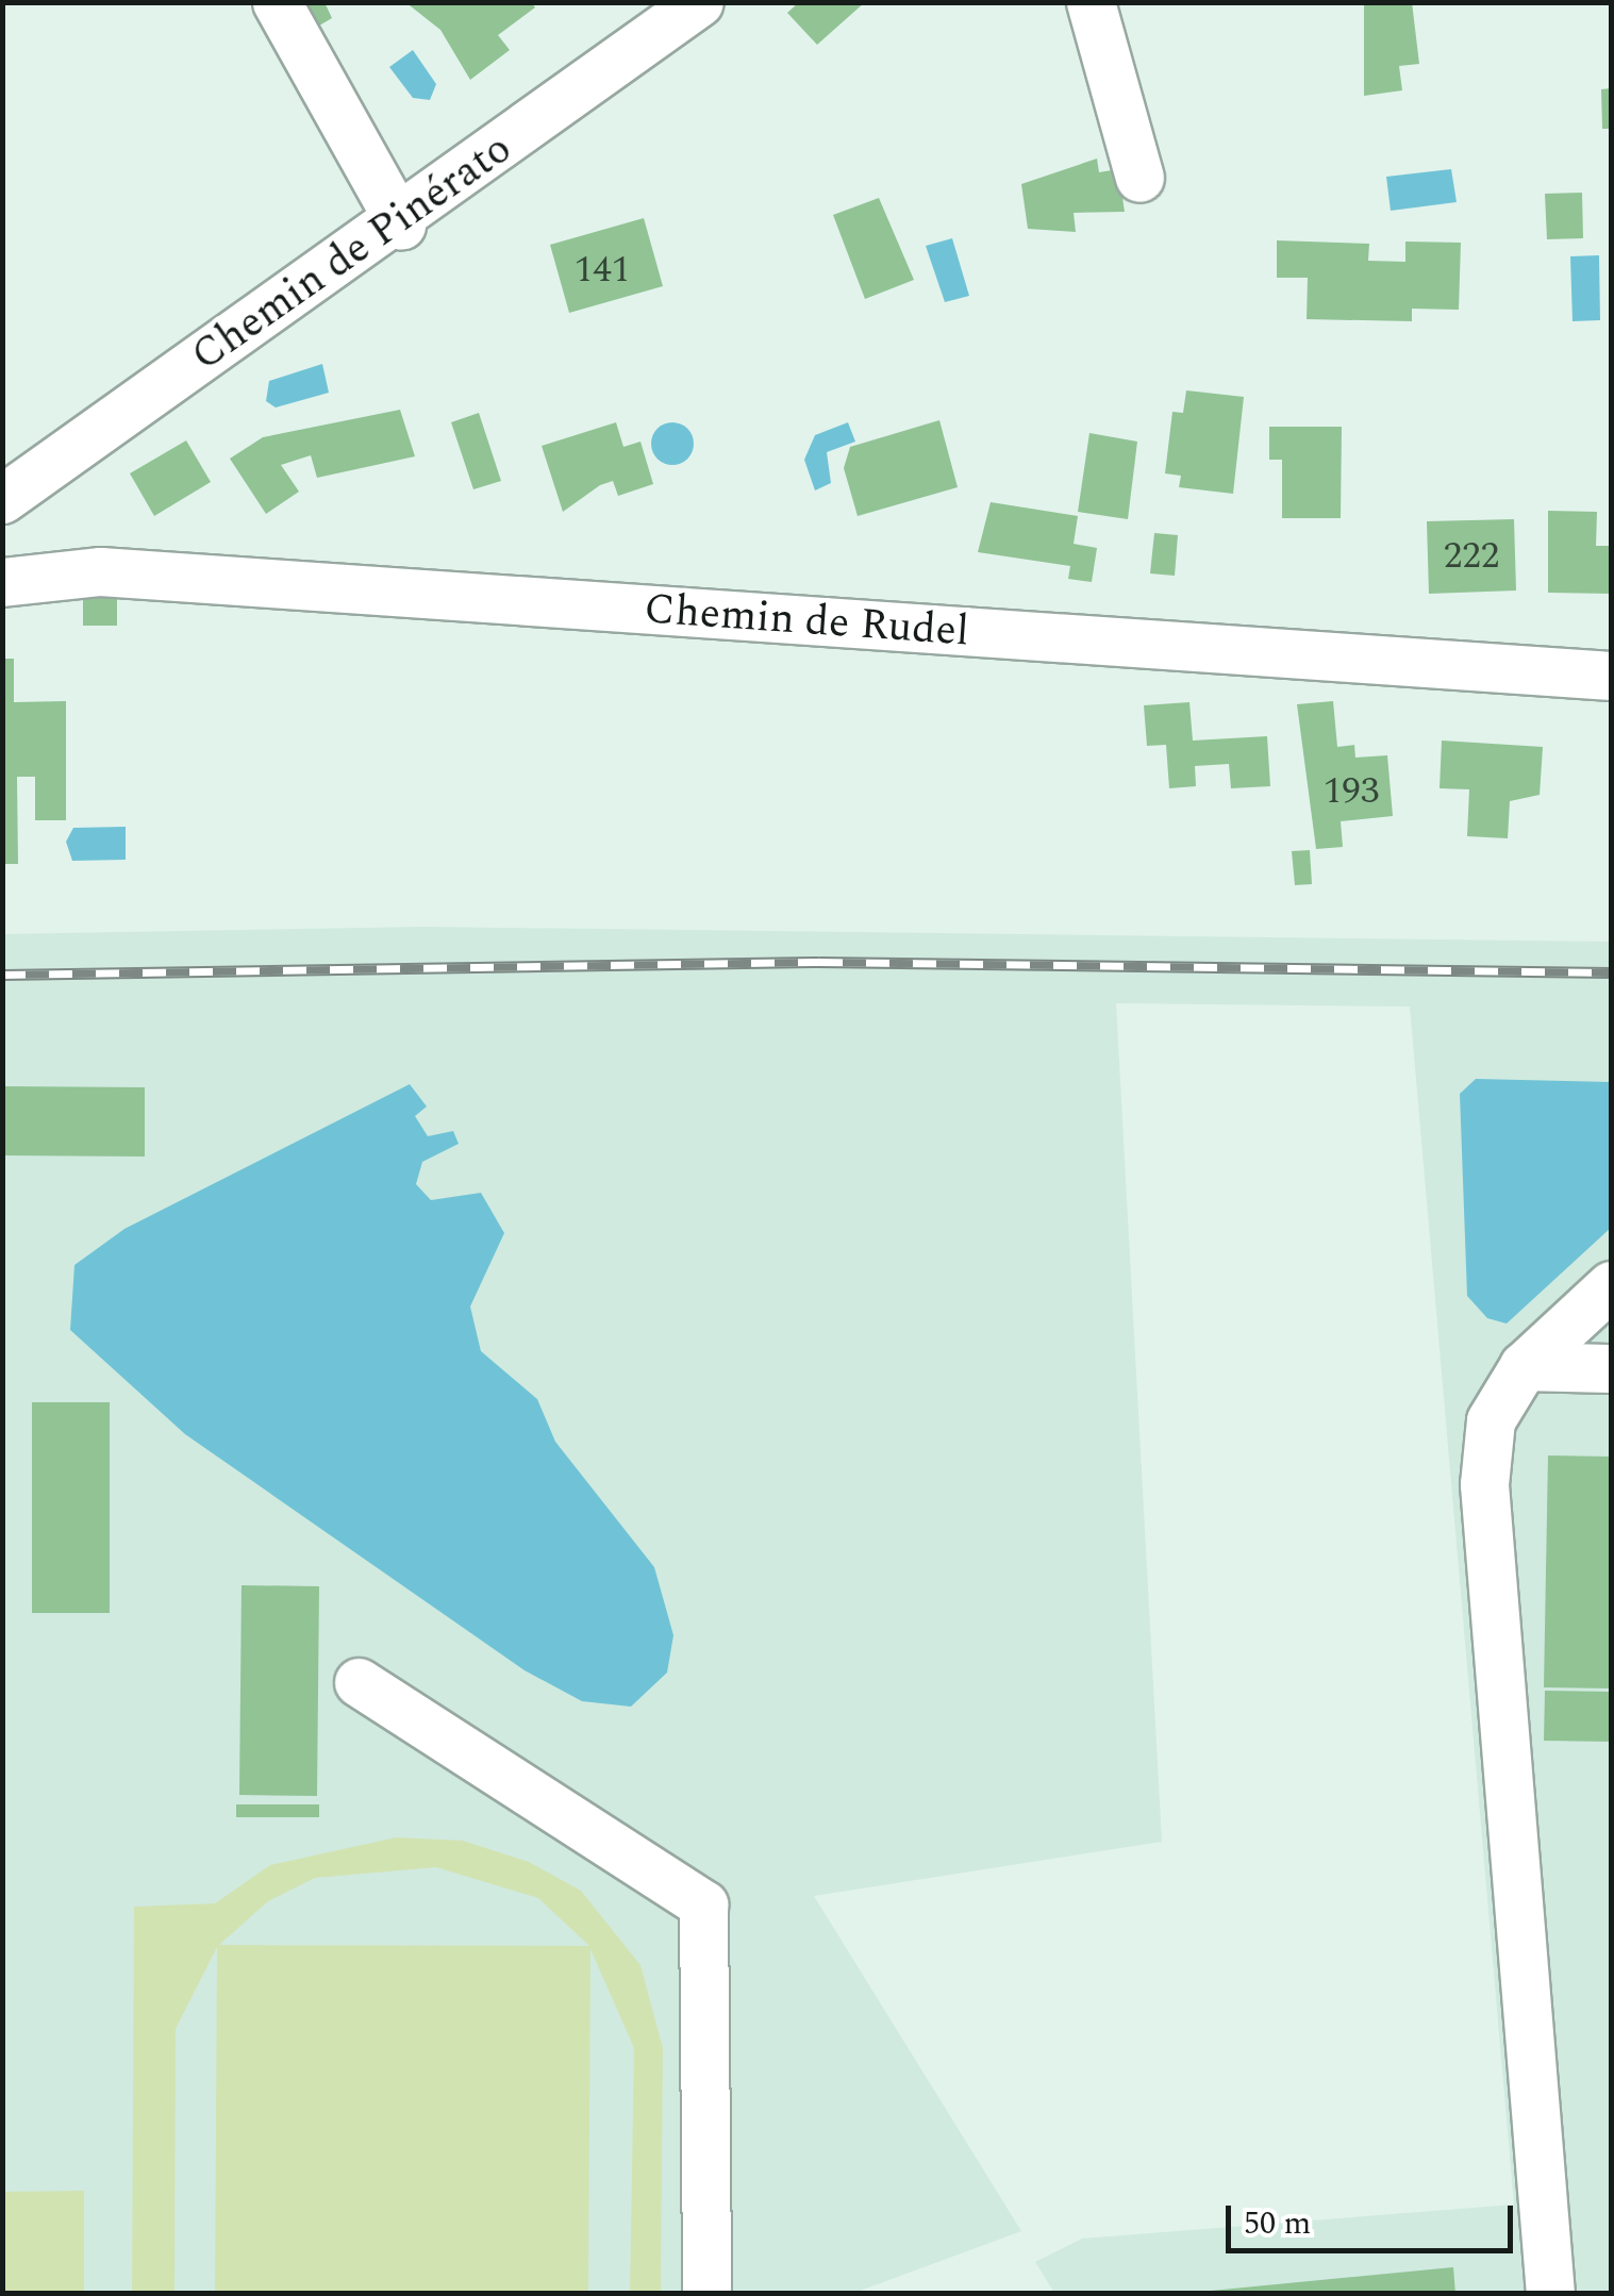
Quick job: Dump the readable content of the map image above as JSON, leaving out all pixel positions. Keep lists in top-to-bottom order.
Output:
{
  "streets": {
    "street": ["Chemin de Pinérato", "Chemin de Rudel"]
  },
  "house_numbers": ["141", "222", "193"],
  "scale_bar": "50 m"
}
